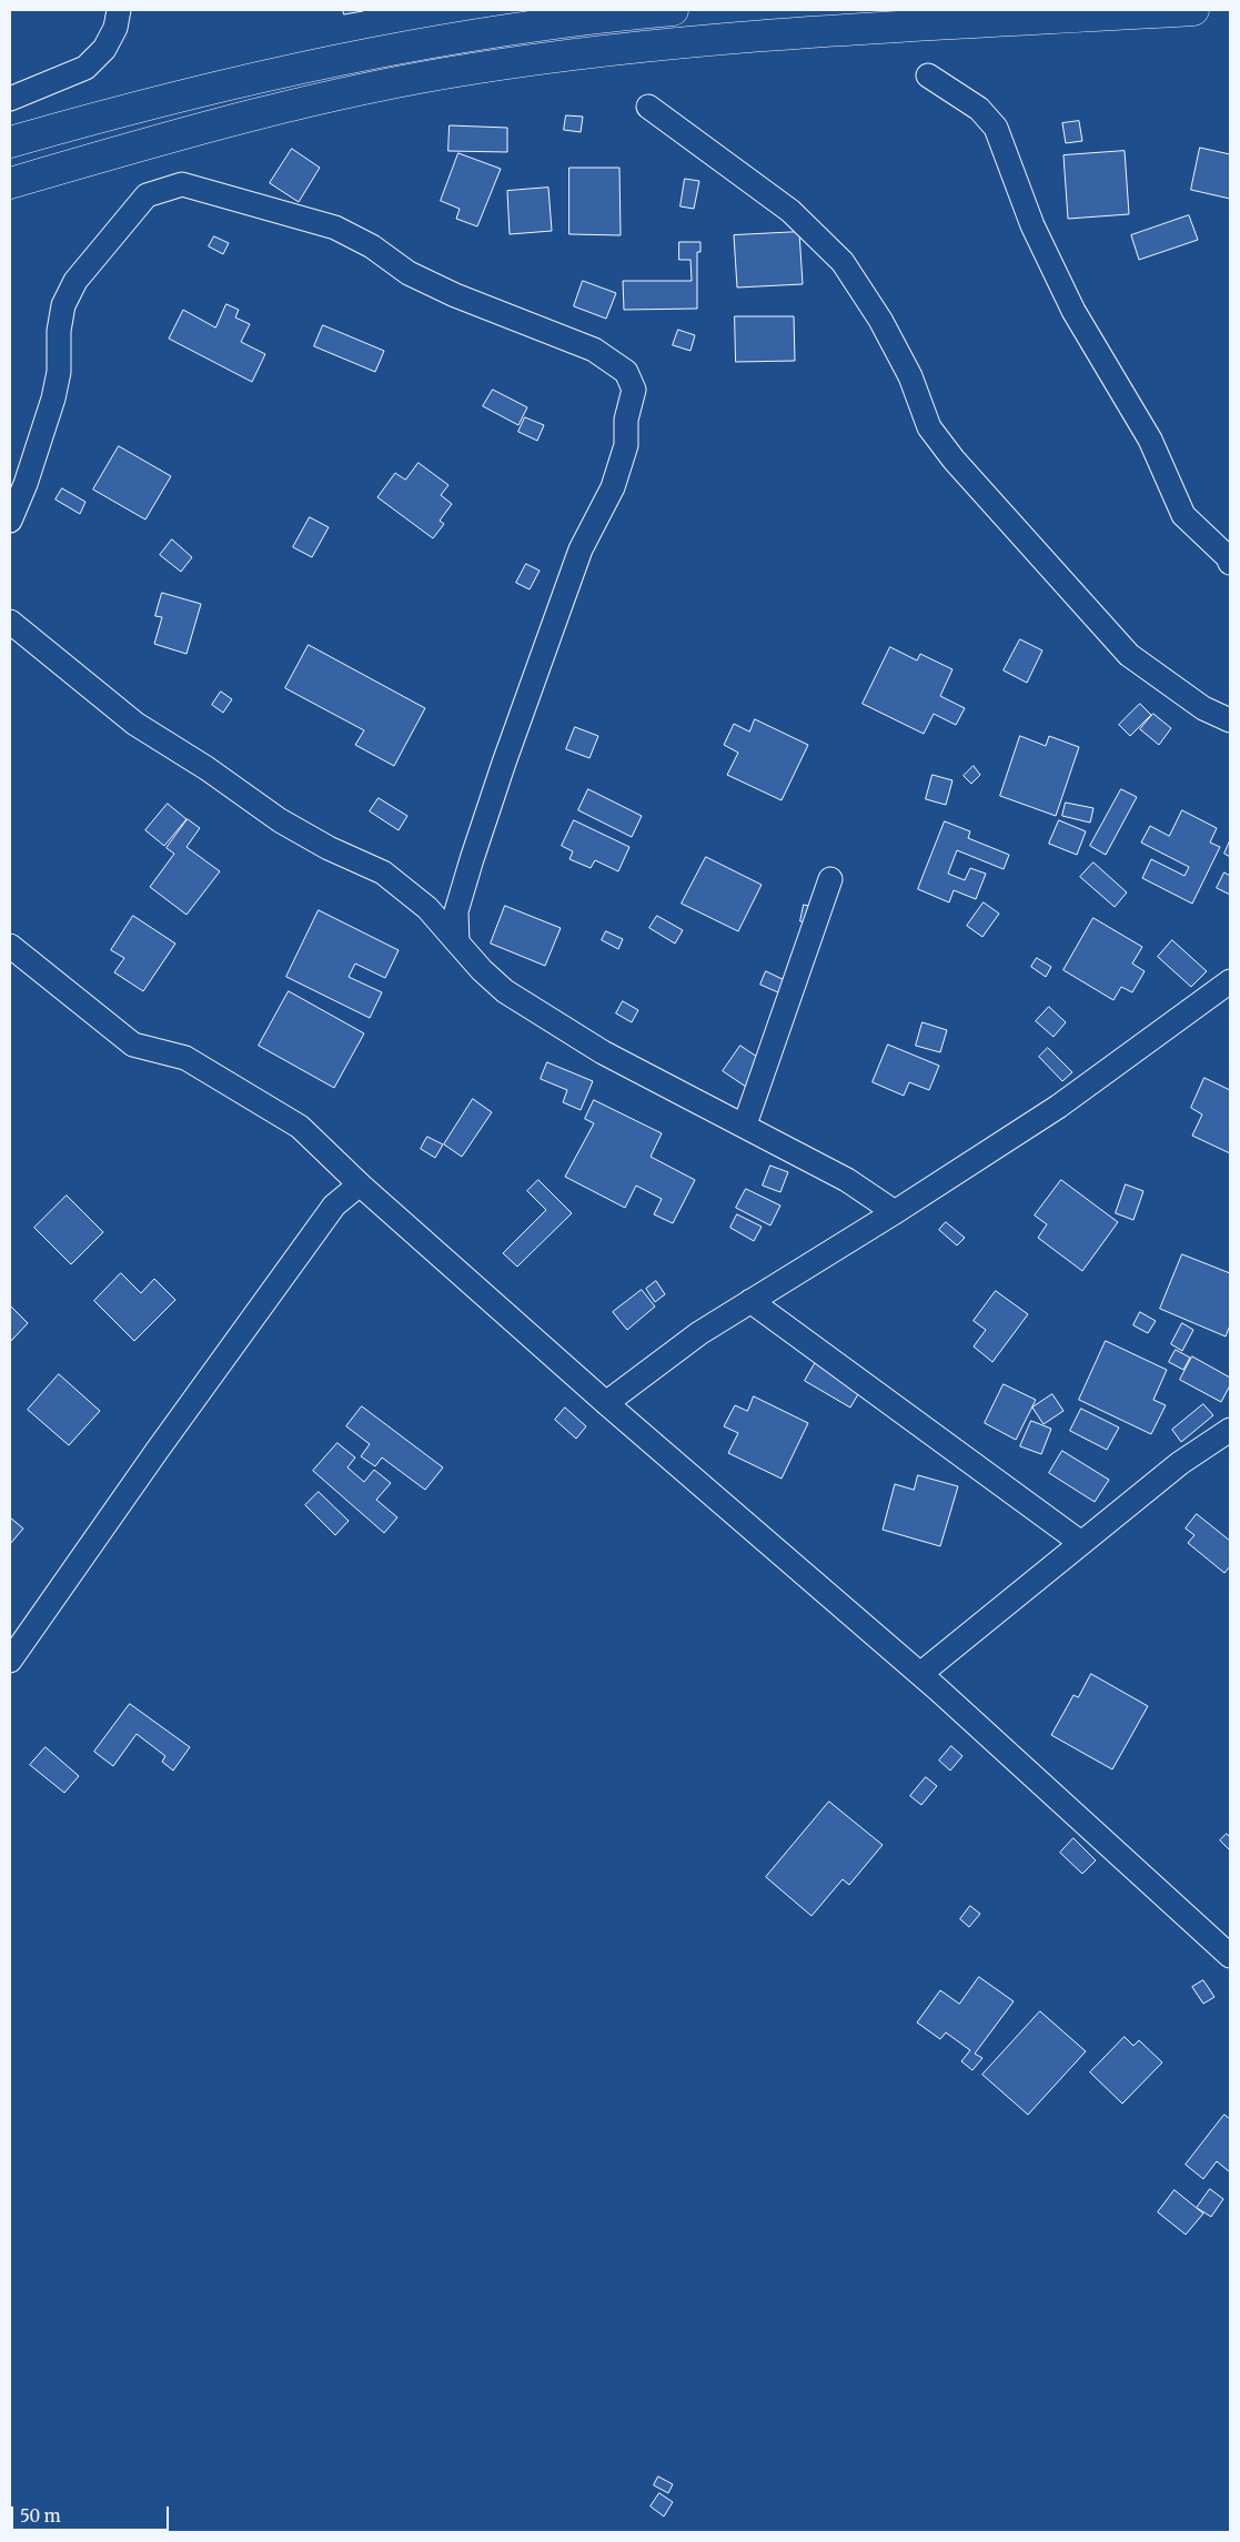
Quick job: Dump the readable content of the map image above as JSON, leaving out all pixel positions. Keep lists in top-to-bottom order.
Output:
{
  "scale_bar": "50 m"
}
